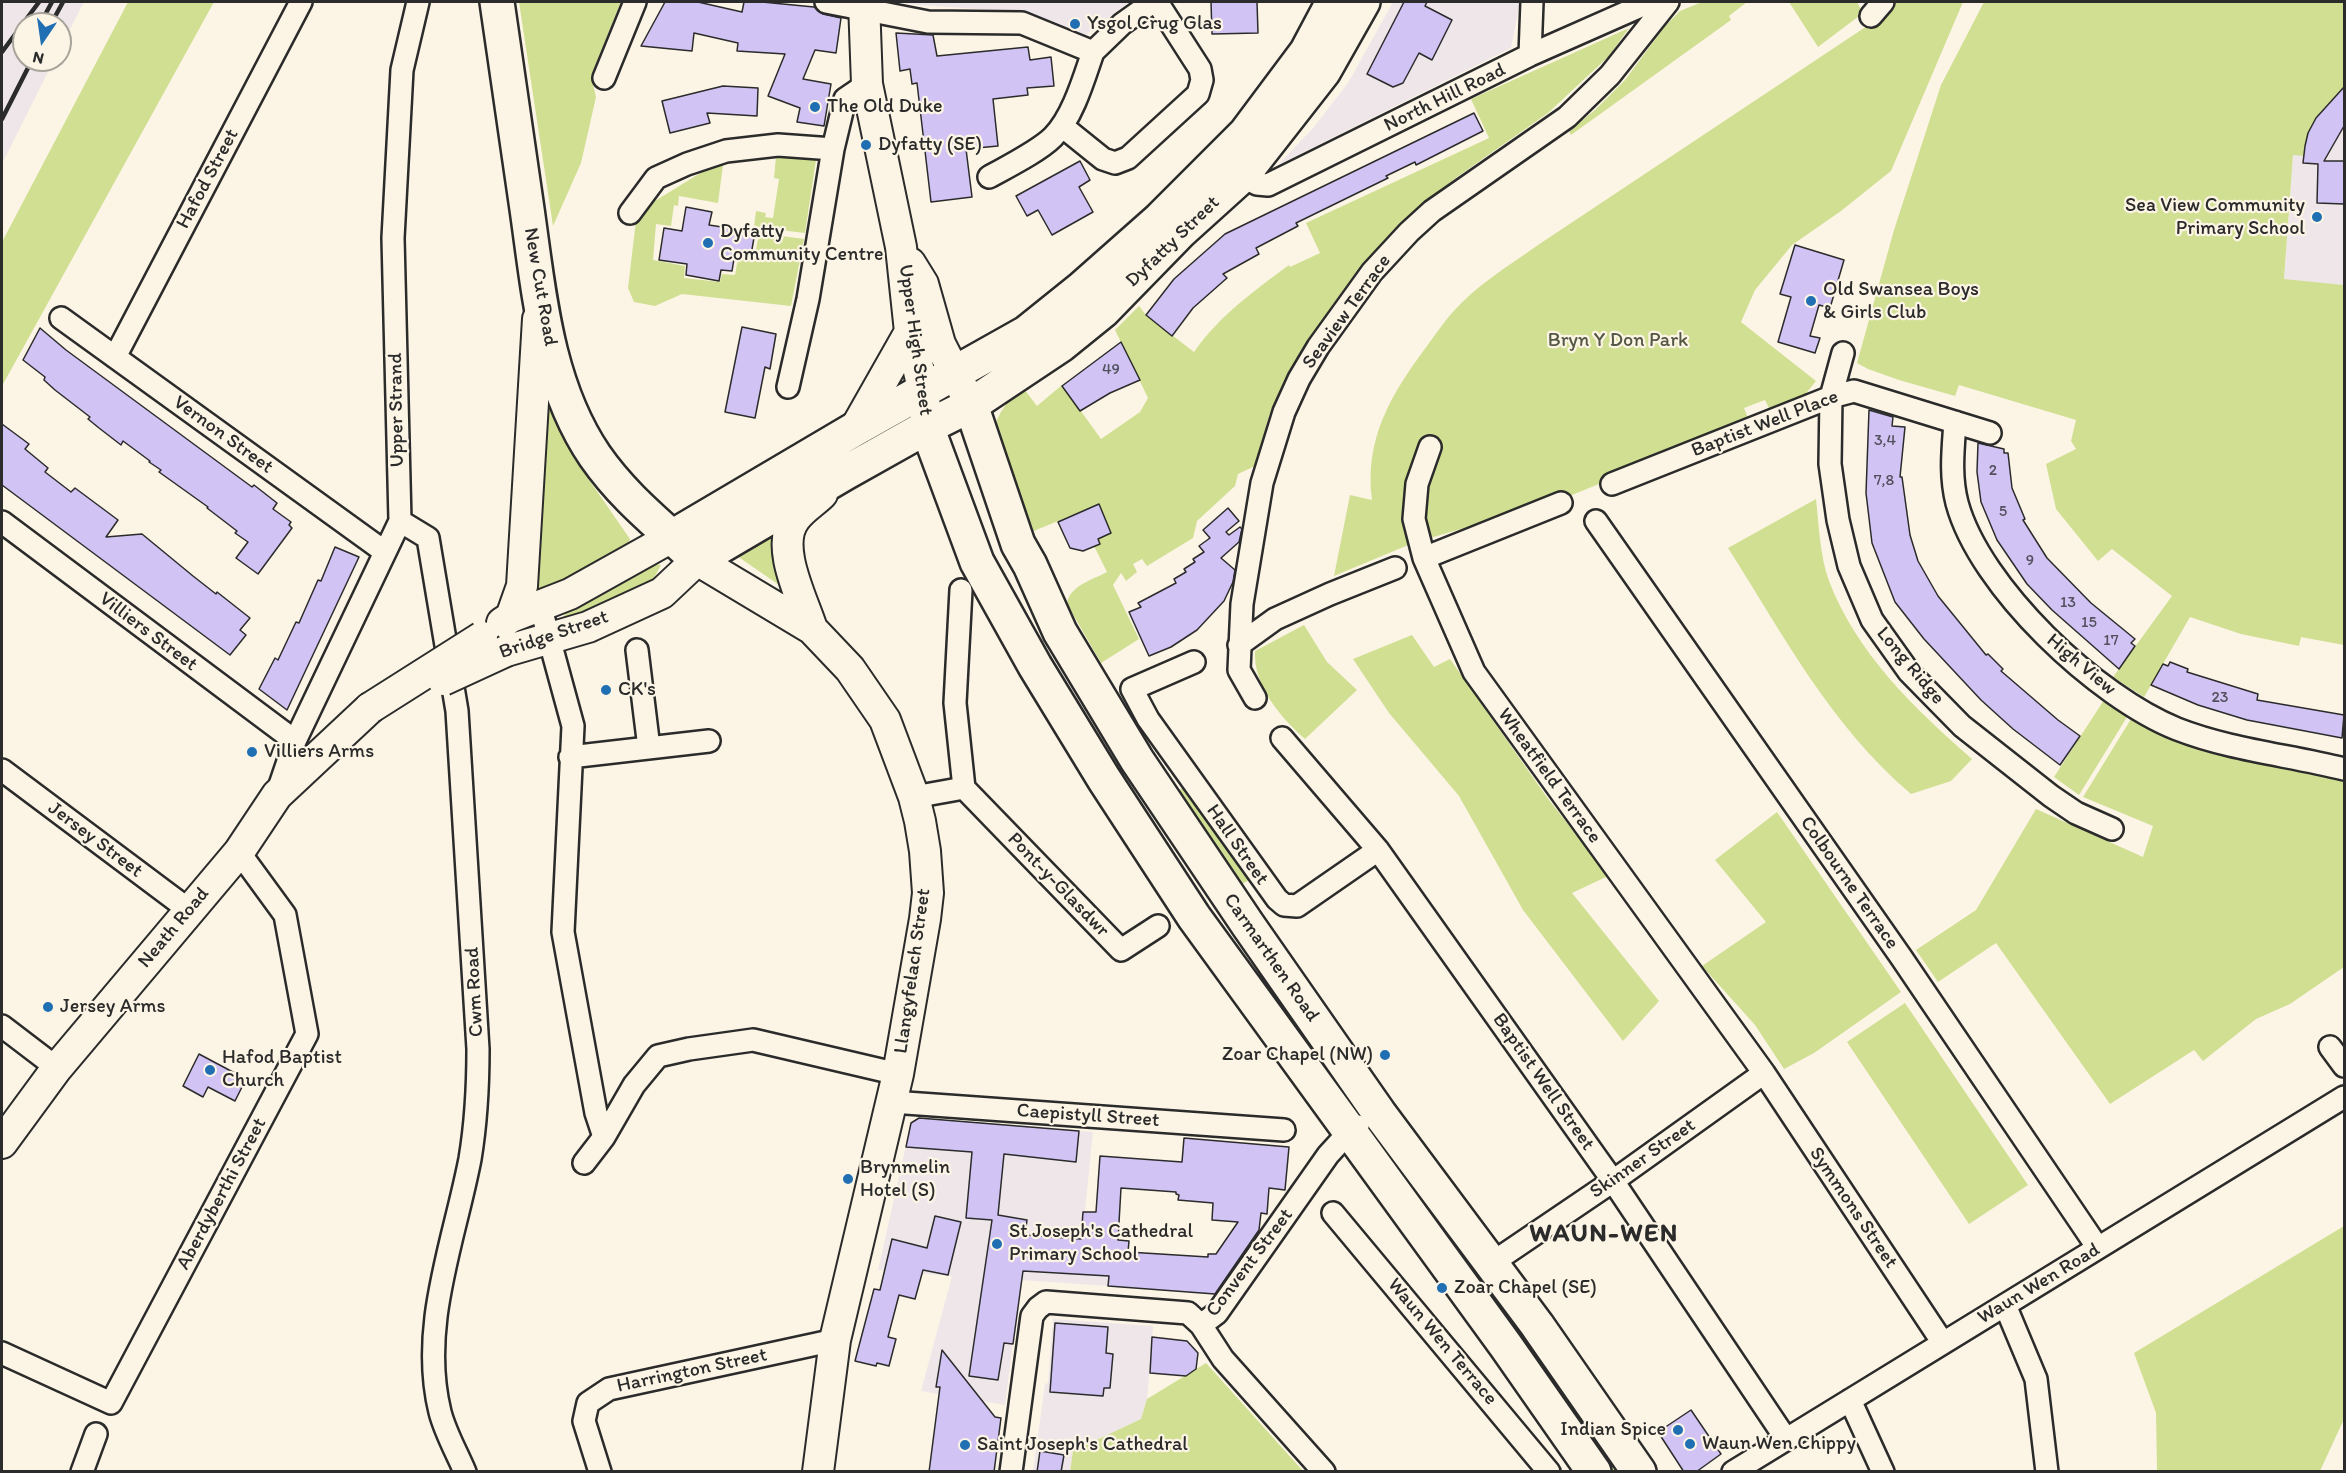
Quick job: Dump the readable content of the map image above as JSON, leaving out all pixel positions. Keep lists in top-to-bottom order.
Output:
{
  "streets": {
    "main road": [
      "Dyfatty Street",
      "New Cut Road",
      "Upper High Street",
      "Bridge Street",
      "Neath Road",
      "Carmarthen Road",
      "Llangyfelach Street"
    ],
    "street": [
      "North Hill Road",
      "Hafod Street",
      "Seaview Terrace",
      "Upper Strand",
      "Baptist Well Place",
      "Vernon Street",
      "Villiers Street",
      "High View",
      "Long Ridge",
      "Wheatfield Terrace",
      "Jersey Street",
      "Hall Street",
      "Colbourne Terrace",
      "Pont-y-Glasdwr",
      "Cwm Road",
      "Baptist Well Street",
      "Caepistyll Street",
      "Skinner Street",
      "Aberdyberthi Street",
      "Symmons Street",
      "Convent Street",
      "Waun Wen Road",
      "Waun Wen Terrace",
      "Harrington Street"
    ]
  },
  "crossings": [
    ["North Hill Road", "Dyfatty Street"],
    ["Hafod Street", "Vernon Street"],
    ["Dyfatty Street", "Upper High Street"],
    ["Dyfatty Street", "Bridge Street"],
    ["Dyfatty Street", "Carmarthen Road"],
    ["New Cut Road", "Bridge Street"],
    ["New Cut Road", "Llangyfelach Street"],
    ["Upper High Street", "Bridge Street"],
    ["Upper High Street", "Carmarthen Road"],
    ["Upper Strand", "Vernon Street"],
    ["Upper Strand", "Villiers Street"],
    ["Upper Strand", "Bridge Street"],
    ["Upper Strand", "Neath Road"],
    ["Upper Strand", "Cwm Road"],
    ["Baptist Well Place", "High View"],
    ["Baptist Well Place", "Long Ridge"],
    ["Bridge Street", "Neath Road"],
    ["Bridge Street", "Carmarthen Road"],
    ["Bridge Street", "Llangyfelach Street"],
    ["Wheatfield Terrace", "Skinner Street"],
    ["Wheatfield Terrace", "Symmons Street"],
    ["Jersey Street", "Neath Road"],
    ["Hall Street", "Baptist Well Street"],
    ["Colbourne Terrace", "Waun Wen Road"],
    ["Neath Road", "Aberdyberthi Street"],
    ["Carmarthen Road", "Skinner Street"],
    ["Carmarthen Road", "Convent Street"],
    ["Llangyfelach Street", "Caepistyll Street"],
    ["Llangyfelach Street", "Harrington Street"],
    ["Baptist Well Street", "Skinner Street"],
    ["Baptist Well Street", "Waun Wen Road"],
    ["Skinner Street", "Symmons Street"],
    ["Symmons Street", "Waun Wen Road"]
  ],
  "districts": ["WAUN-WEN"],
  "parks": ["Bryn Y Don Park"],
  "places": [
    "Ysgol Crug Glas",
    "The Old Duke",
    "Dyfatty (SE)",
    "Sea View Community Primary School",
    "Dyfatty Community Centre",
    "Old Swansea Boys & Girls Club",
    "CK's",
    "Villiers Arms",
    "Jersey Arms",
    "Zoar Chapel (NW)",
    "Hafod Baptist Church",
    "Brynmelin Hotel (S)",
    "St Joseph's Cathedral Primary School",
    "Zoar Chapel (SE)",
    "Indian Spice",
    "Waun Wen Chippy",
    "Saint Joseph's Cathedral"
  ],
  "house_numbers": [
    "49",
    "3,4",
    "2",
    "7,8",
    "5",
    "9",
    "13",
    "15",
    "17",
    "23"
  ],
  "north": "bottom"
}
